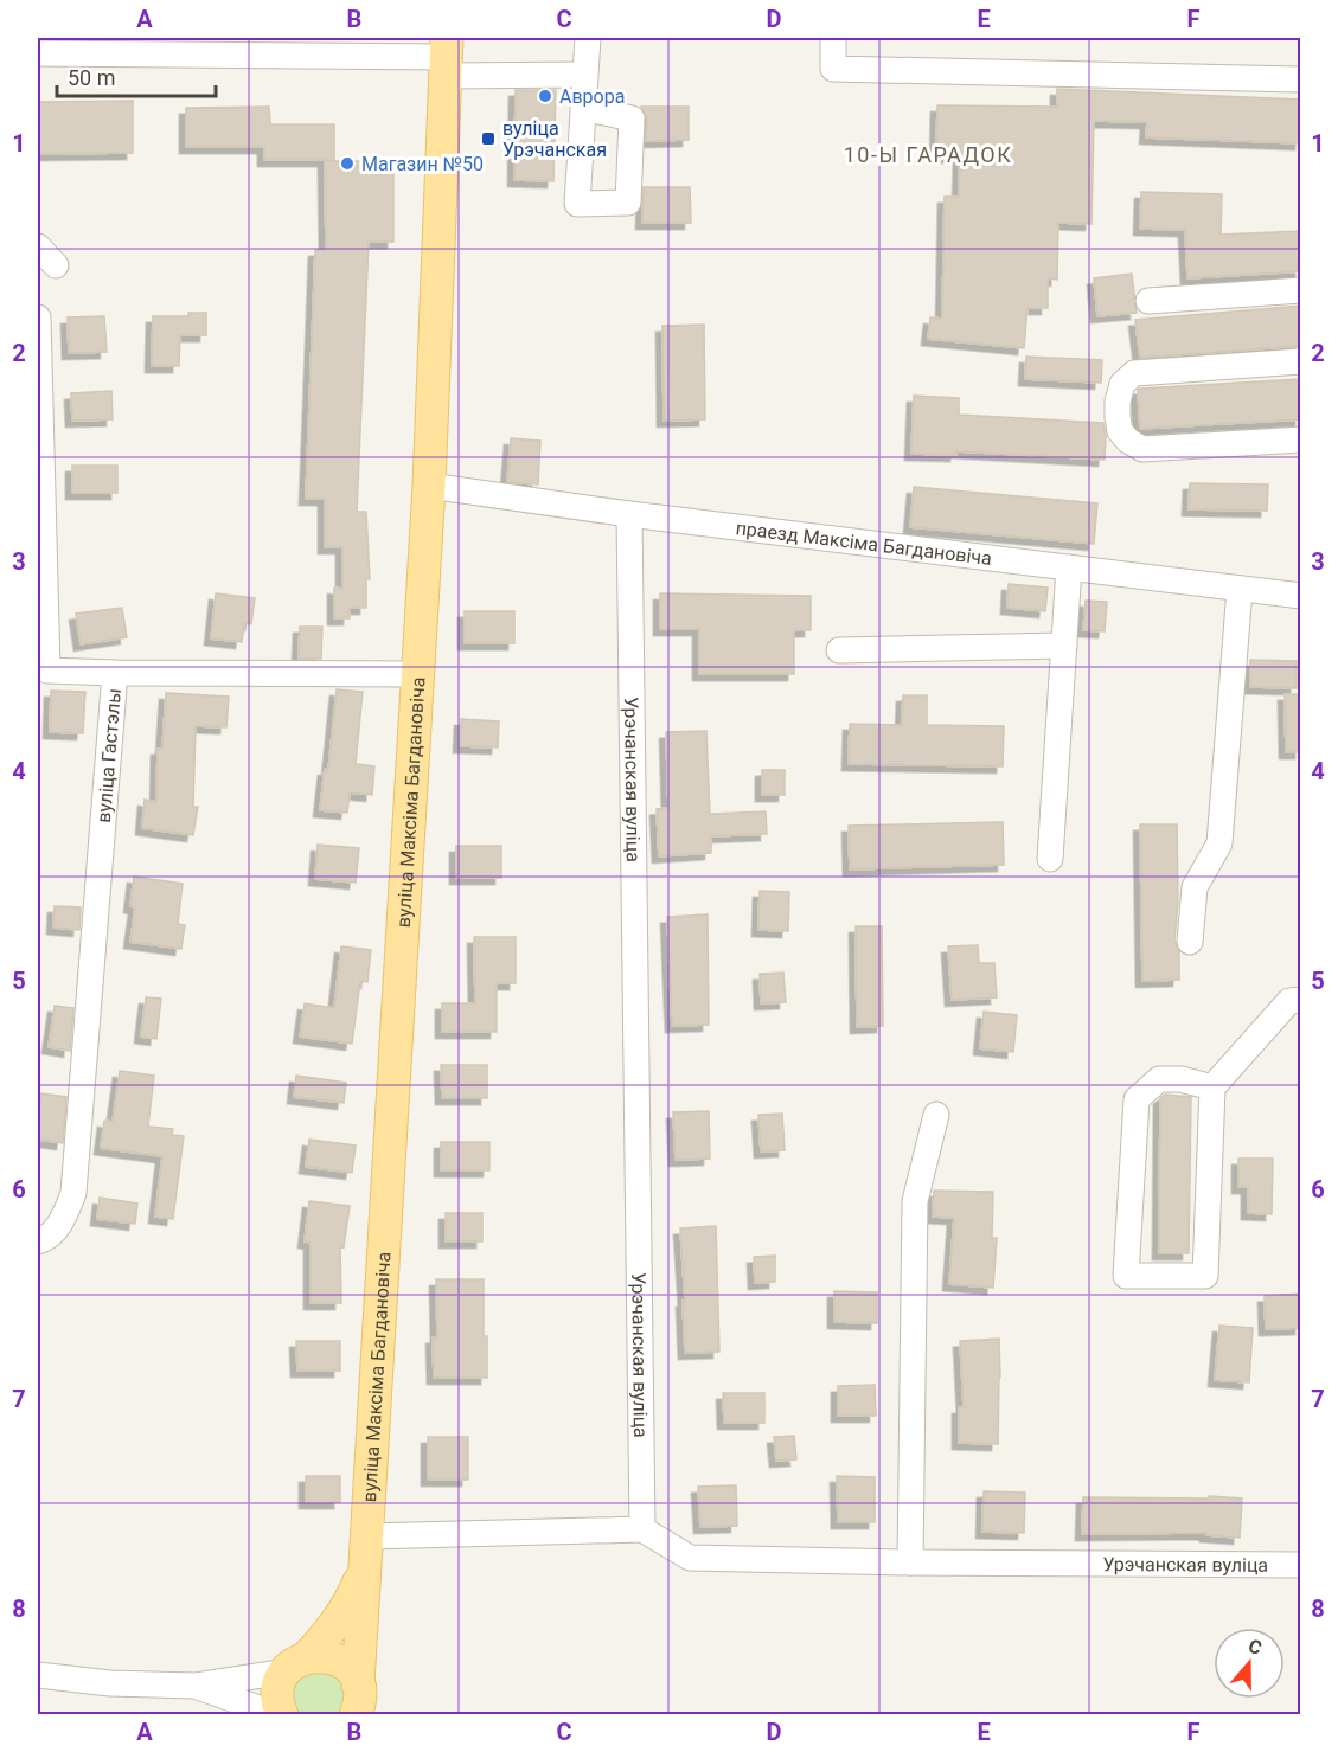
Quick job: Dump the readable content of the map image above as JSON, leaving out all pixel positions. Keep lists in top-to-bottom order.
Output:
{
  "streets": {
    "main road": ["вуліца Максіма Багдановіча"],
    "street": ["праезд Максіма Багдановіча", "вуліца Гастэлы", "Урэчанская вуліца"]
  },
  "crossings": [
    ["праезд Максіма Багдановіча", "Урэчанская вуліца"],
    ["праезд Максіма Багдановіча", "вуліца Максіма Багдановіча"]
  ],
  "districts": ["10-Ы ГАРАДОК"],
  "places": {
    "other": ["Аврора", "Магазин №50"],
    "transit": ["вуліца Урэчанская"]
  },
  "scale_bar": "50 m",
  "north": "top",
  "grid": {
    "columns": [
      "A",
      "B",
      "C",
      "D",
      "E",
      "F"
    ],
    "rows": [
      "1",
      "2",
      "3",
      "4",
      "5",
      "6",
      "7",
      "8"
    ]
  }
}
